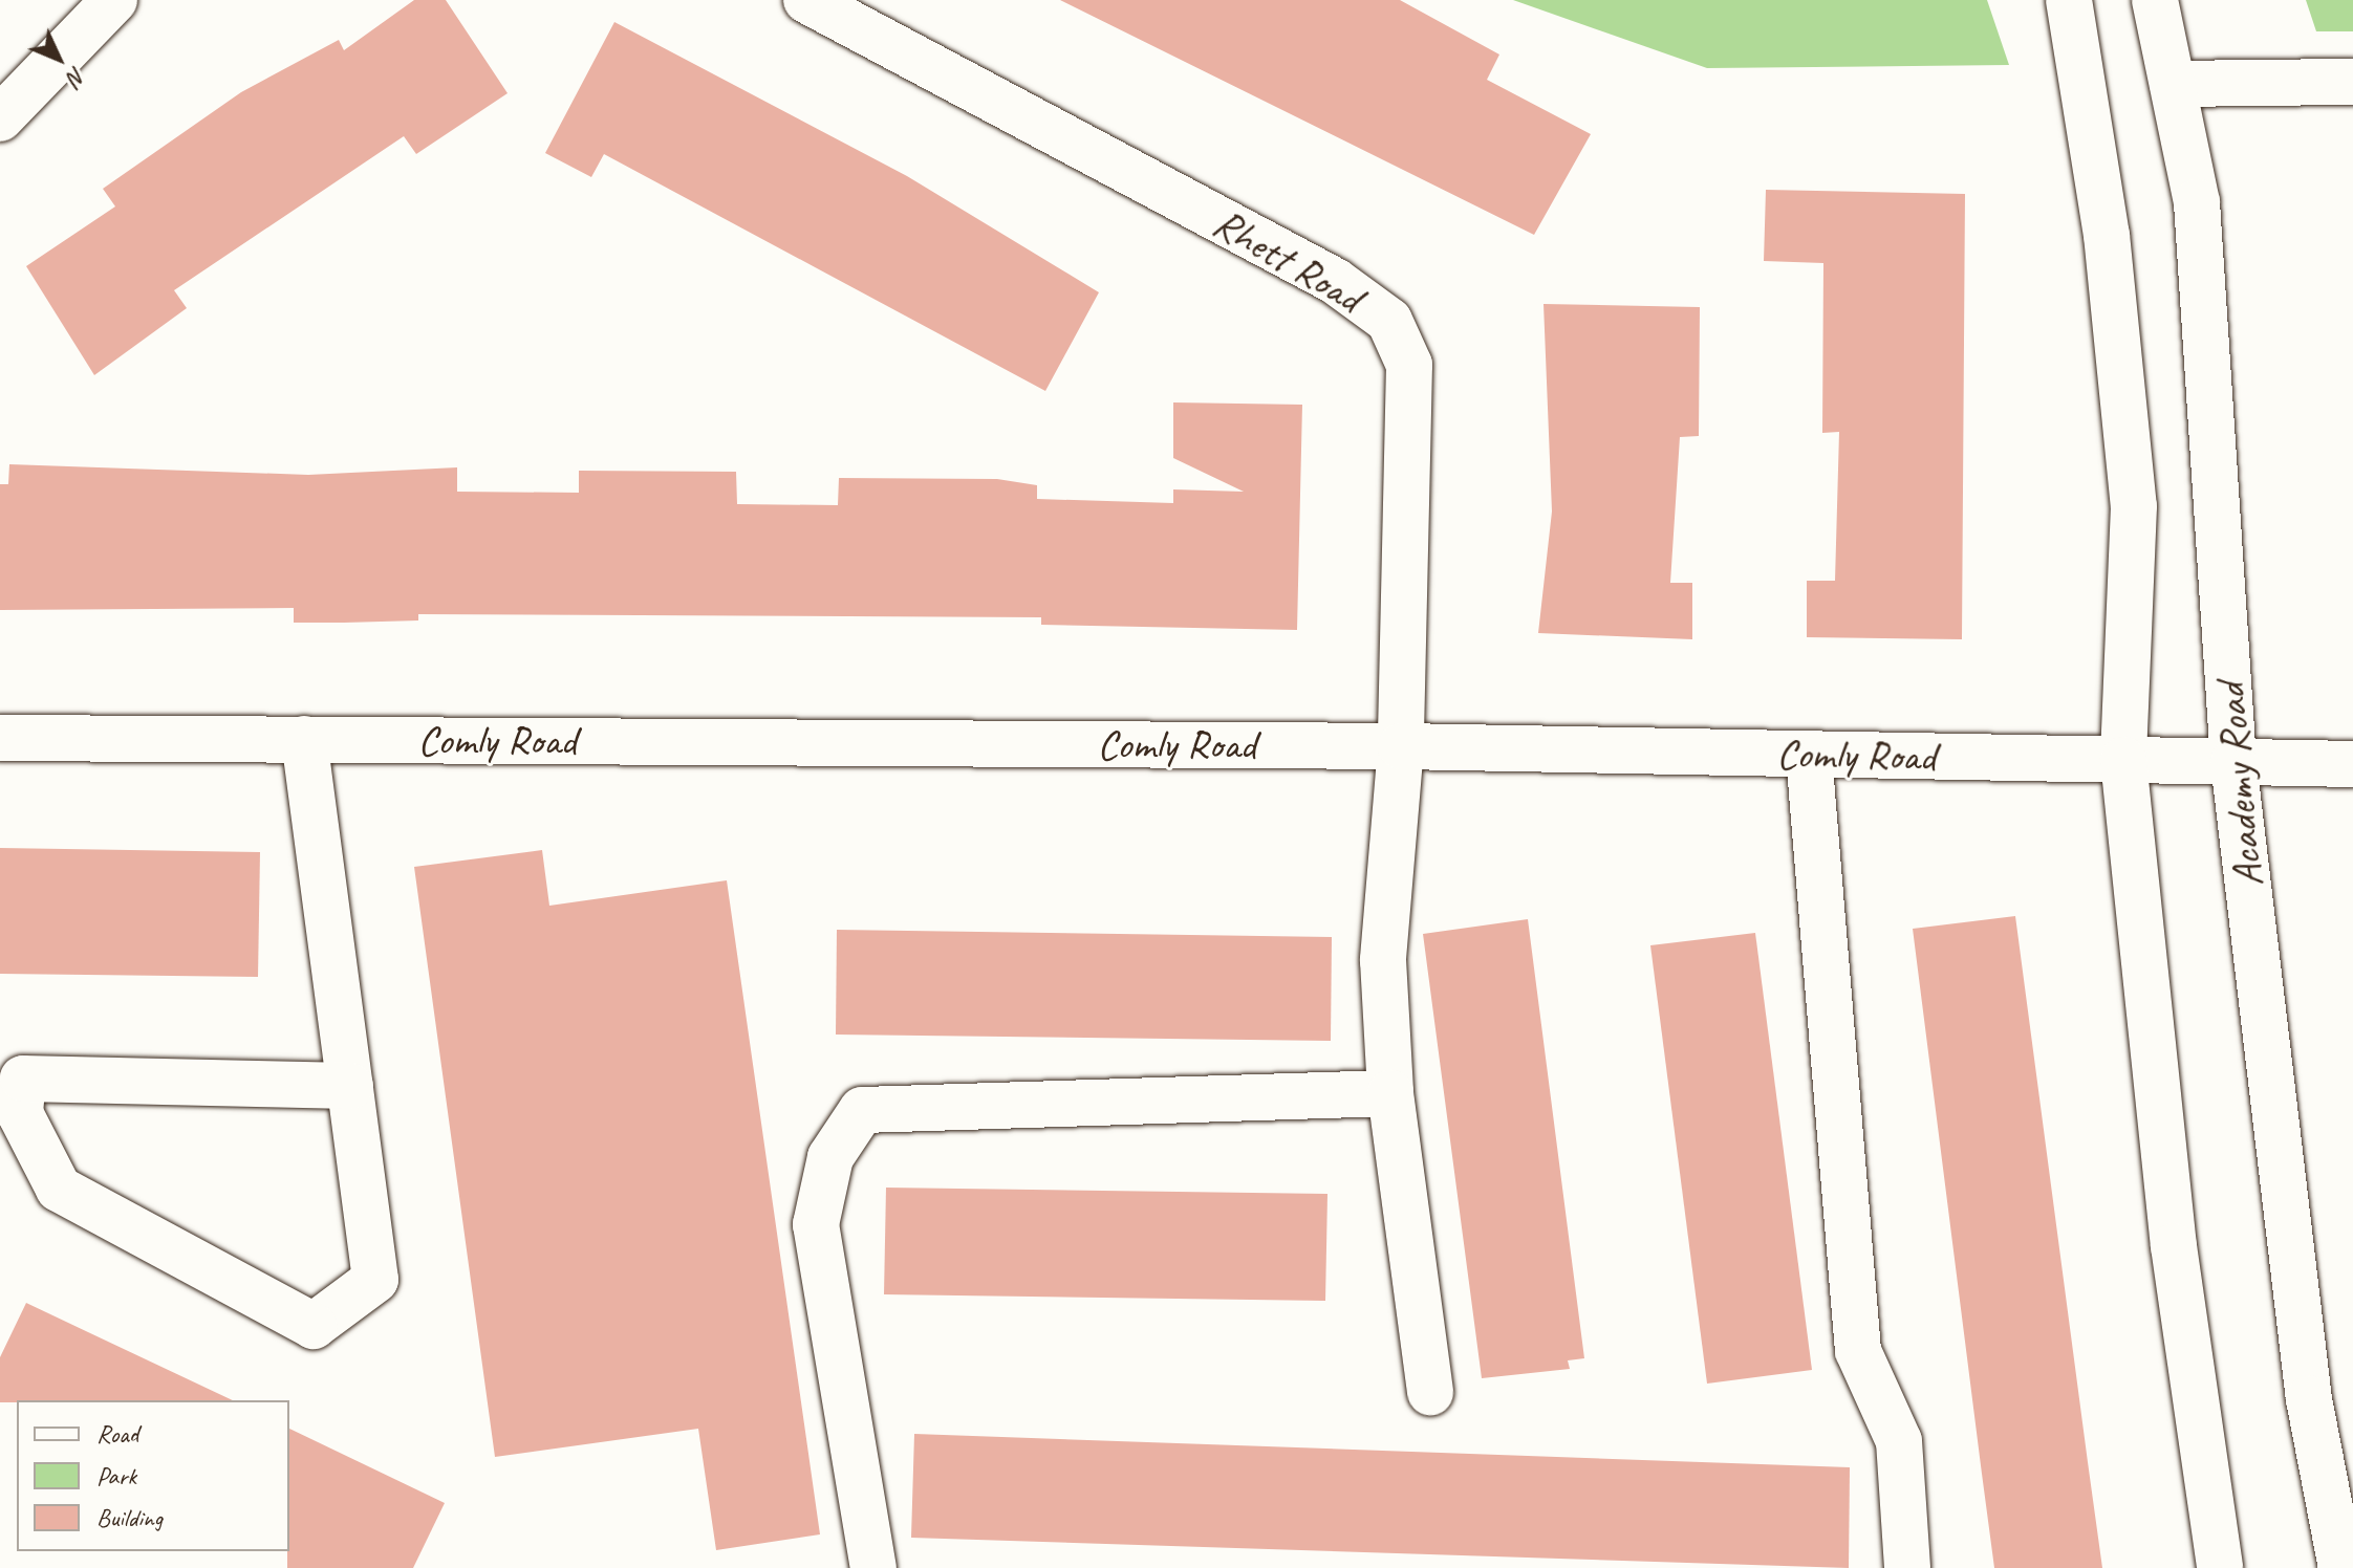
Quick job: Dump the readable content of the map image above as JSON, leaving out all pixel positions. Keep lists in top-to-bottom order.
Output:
{
  "streets": {
    "street": ["Rhett Road", "Comly Road", "Academy Road"]
  },
  "crossings": [
    ["Rhett Road", "Comly Road"],
    ["Comly Road", "Academy Road"]
  ],
  "legend": ["Road", "Park", "Building"],
  "north": "bottom right"
}
